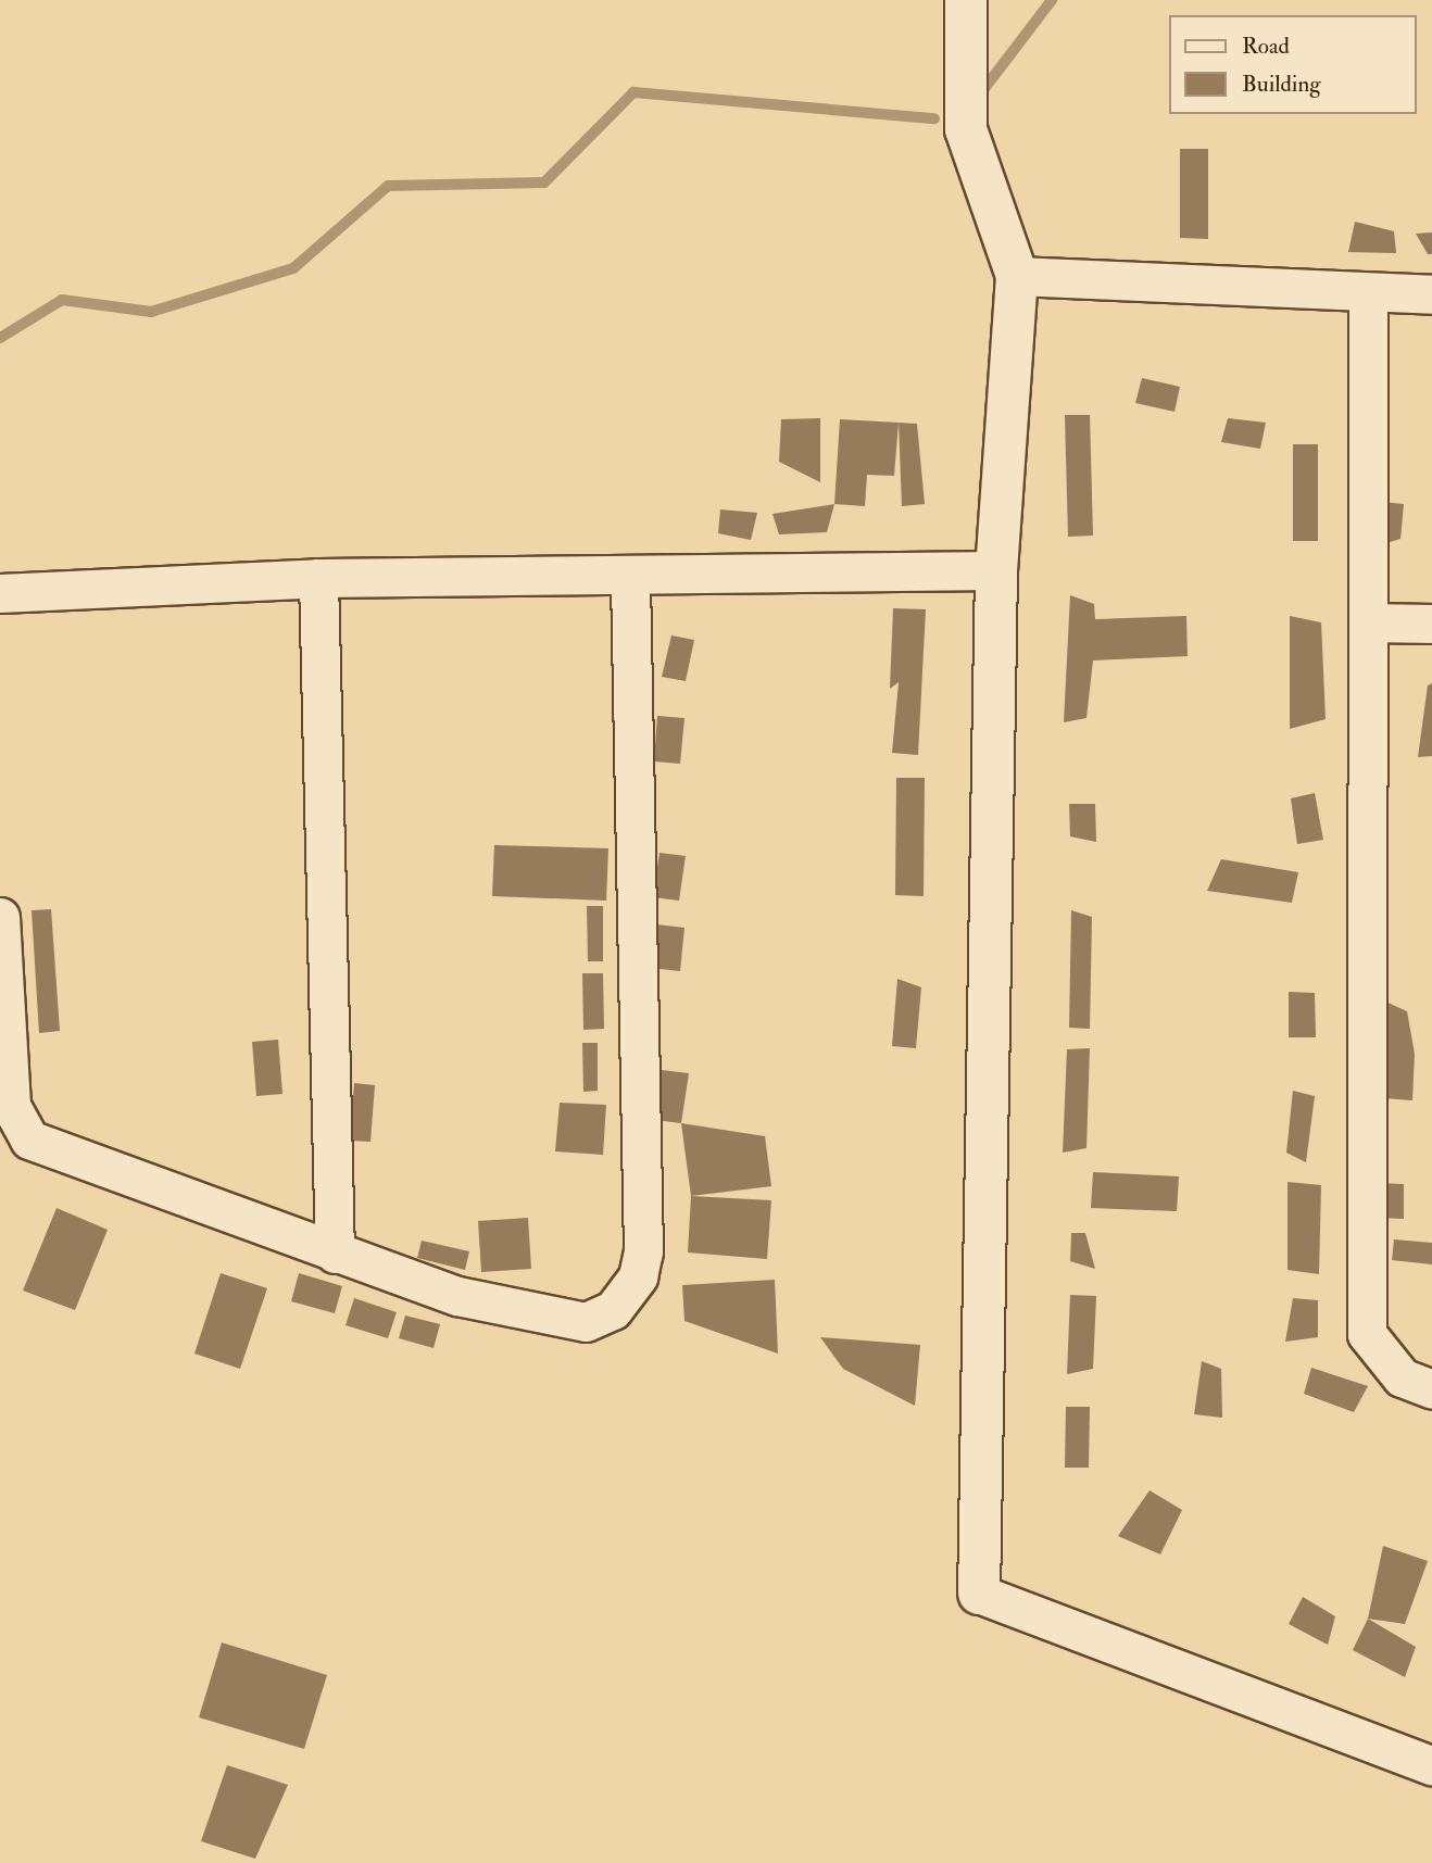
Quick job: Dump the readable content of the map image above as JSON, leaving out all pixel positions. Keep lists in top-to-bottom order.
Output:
{
  "legend": ["Road", "Building"]
}
